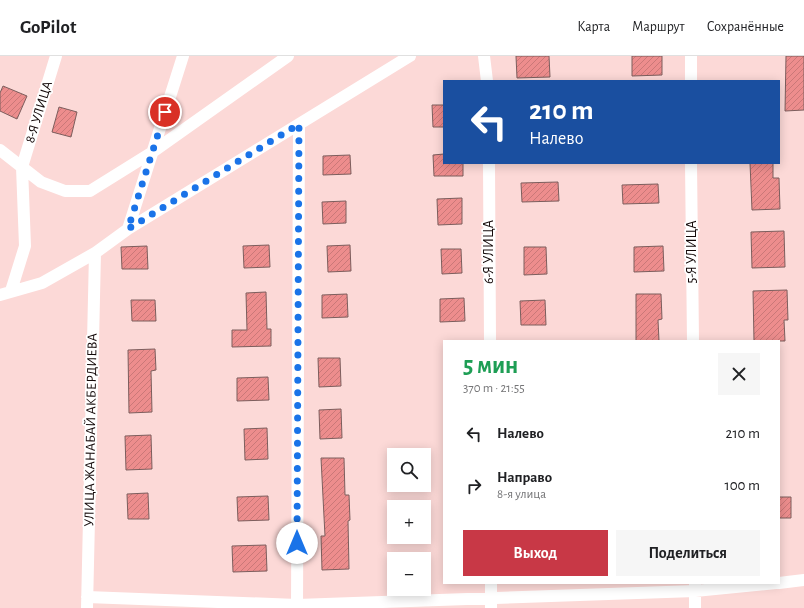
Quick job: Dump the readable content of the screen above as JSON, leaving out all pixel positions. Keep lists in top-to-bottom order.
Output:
{
  "streets": {
    "street": [
      "8-Я УЛИЦА",
      "6-Я УЛИЦА",
      "5-Я УЛИЦА",
      "УЛИЦА ЖАНАБАЙ АКБЕРДИЕВА"
    ]
  },
  "page": {
    "header": "GoPilot",
    "nav": ["Карта", "Маршрут", "Сохранённые"],
    "turn": ["210 m", "Налево"],
    "heading": ["5 мин", "370 m · 21:55"],
    "list": [
      {
        "name": "Налево",
        "value": "210 m"
      },
      {
        "name": "Направо",
        "note": "8-я улица",
        "value": "100 m"
      }
    ],
    "map_buttons": ["+", "−"],
    "buttons": ["Выход", "Поделиться"]
  }
}
